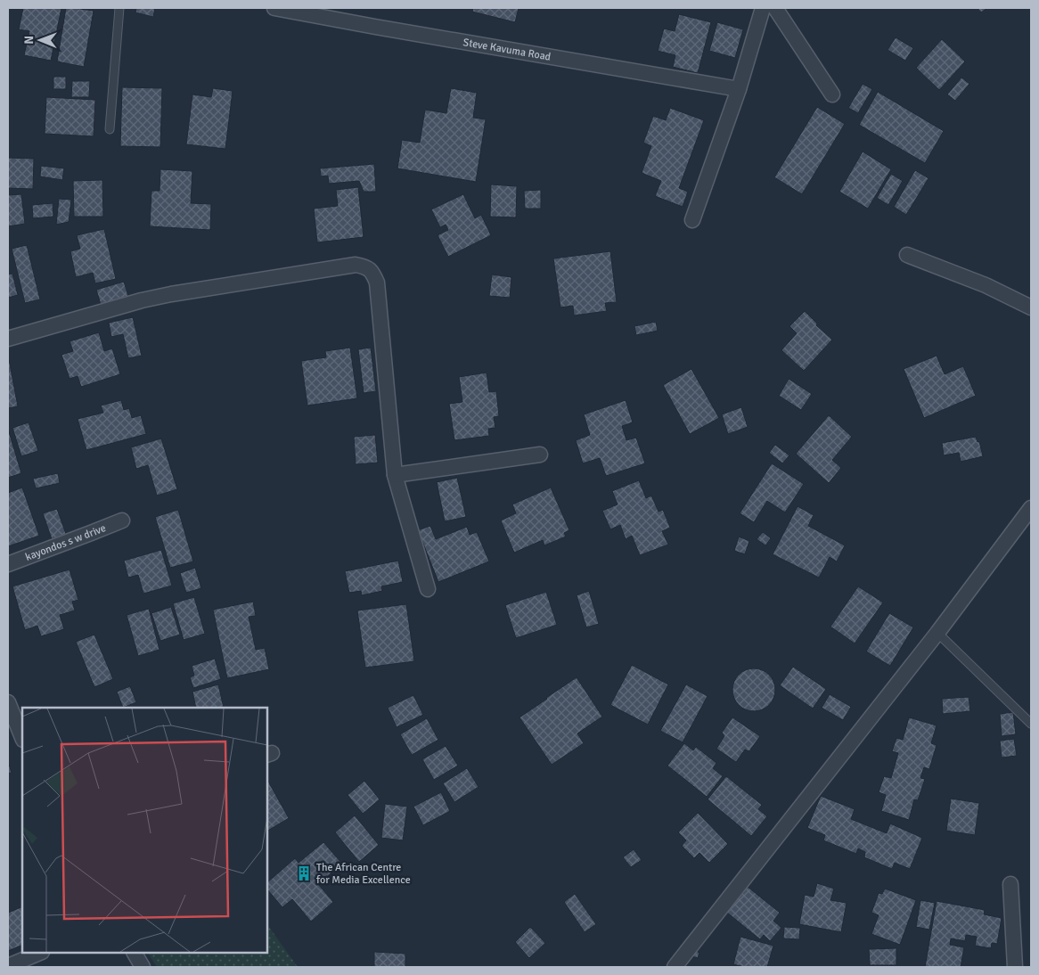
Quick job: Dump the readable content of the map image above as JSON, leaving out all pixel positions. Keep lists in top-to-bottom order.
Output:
{
  "streets": {
    "street": ["Steve Kavuma Road", "kayondos s w drive"]
  },
  "places": {
    "building": ["The African Centre for Media Excellence"]
  },
  "north": "left"
}
